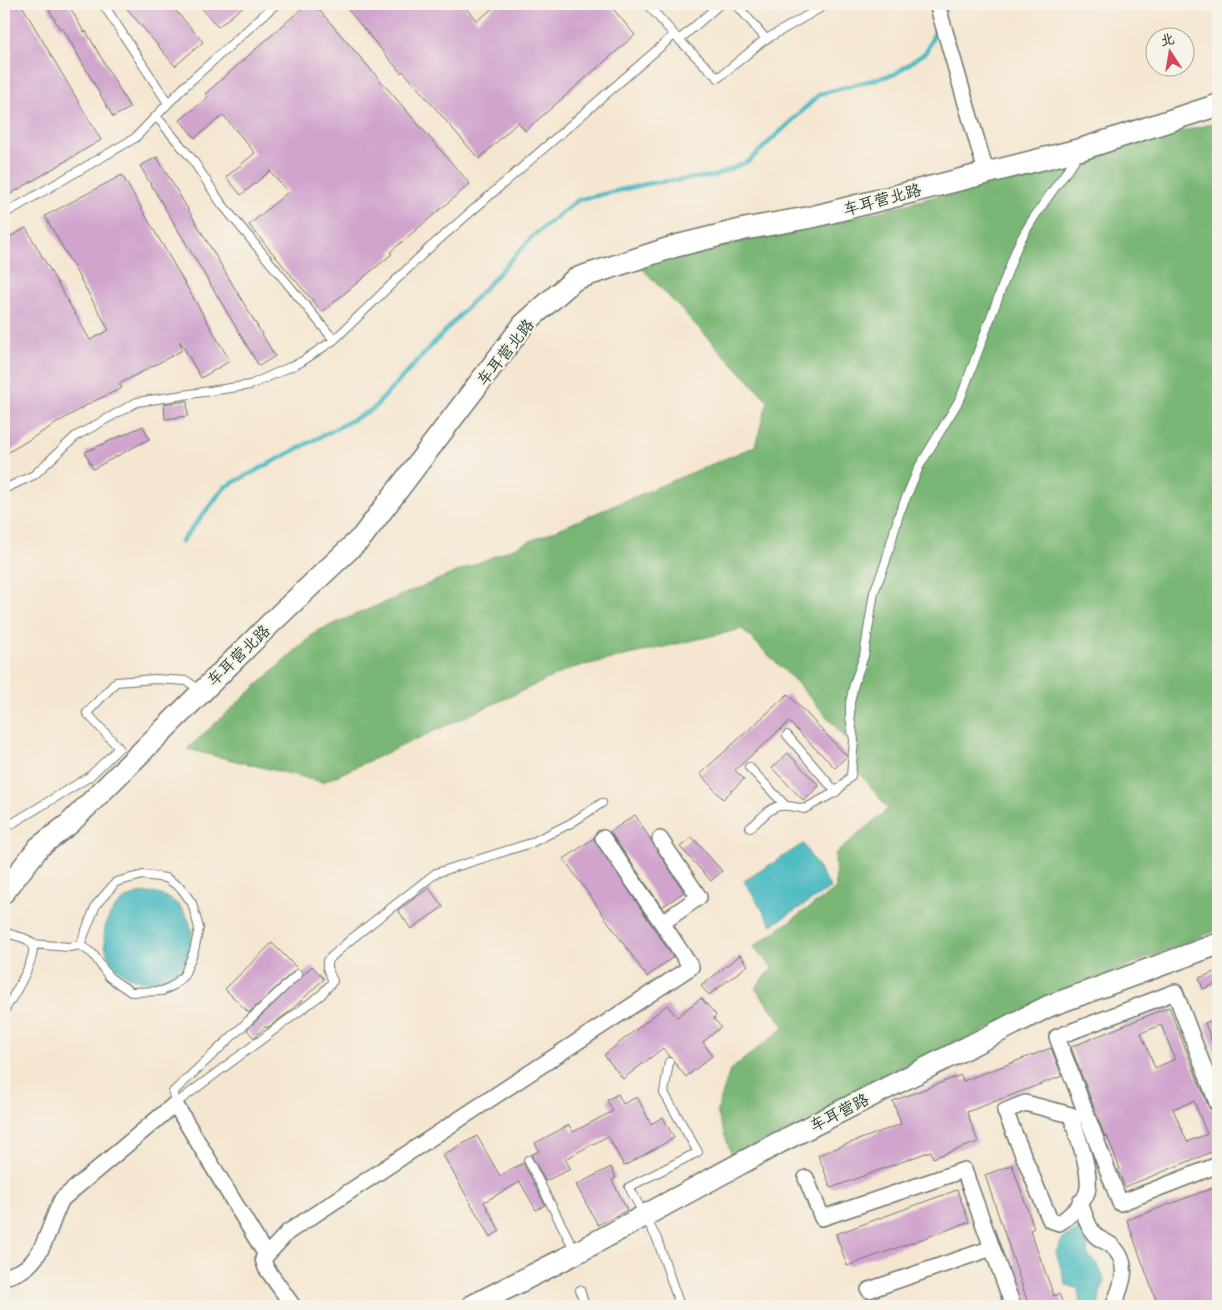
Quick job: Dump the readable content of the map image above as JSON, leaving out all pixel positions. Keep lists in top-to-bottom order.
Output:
{
  "streets": {
    "street": ["车耳营北路", "车耳营路"]
  },
  "north": "top"
}
